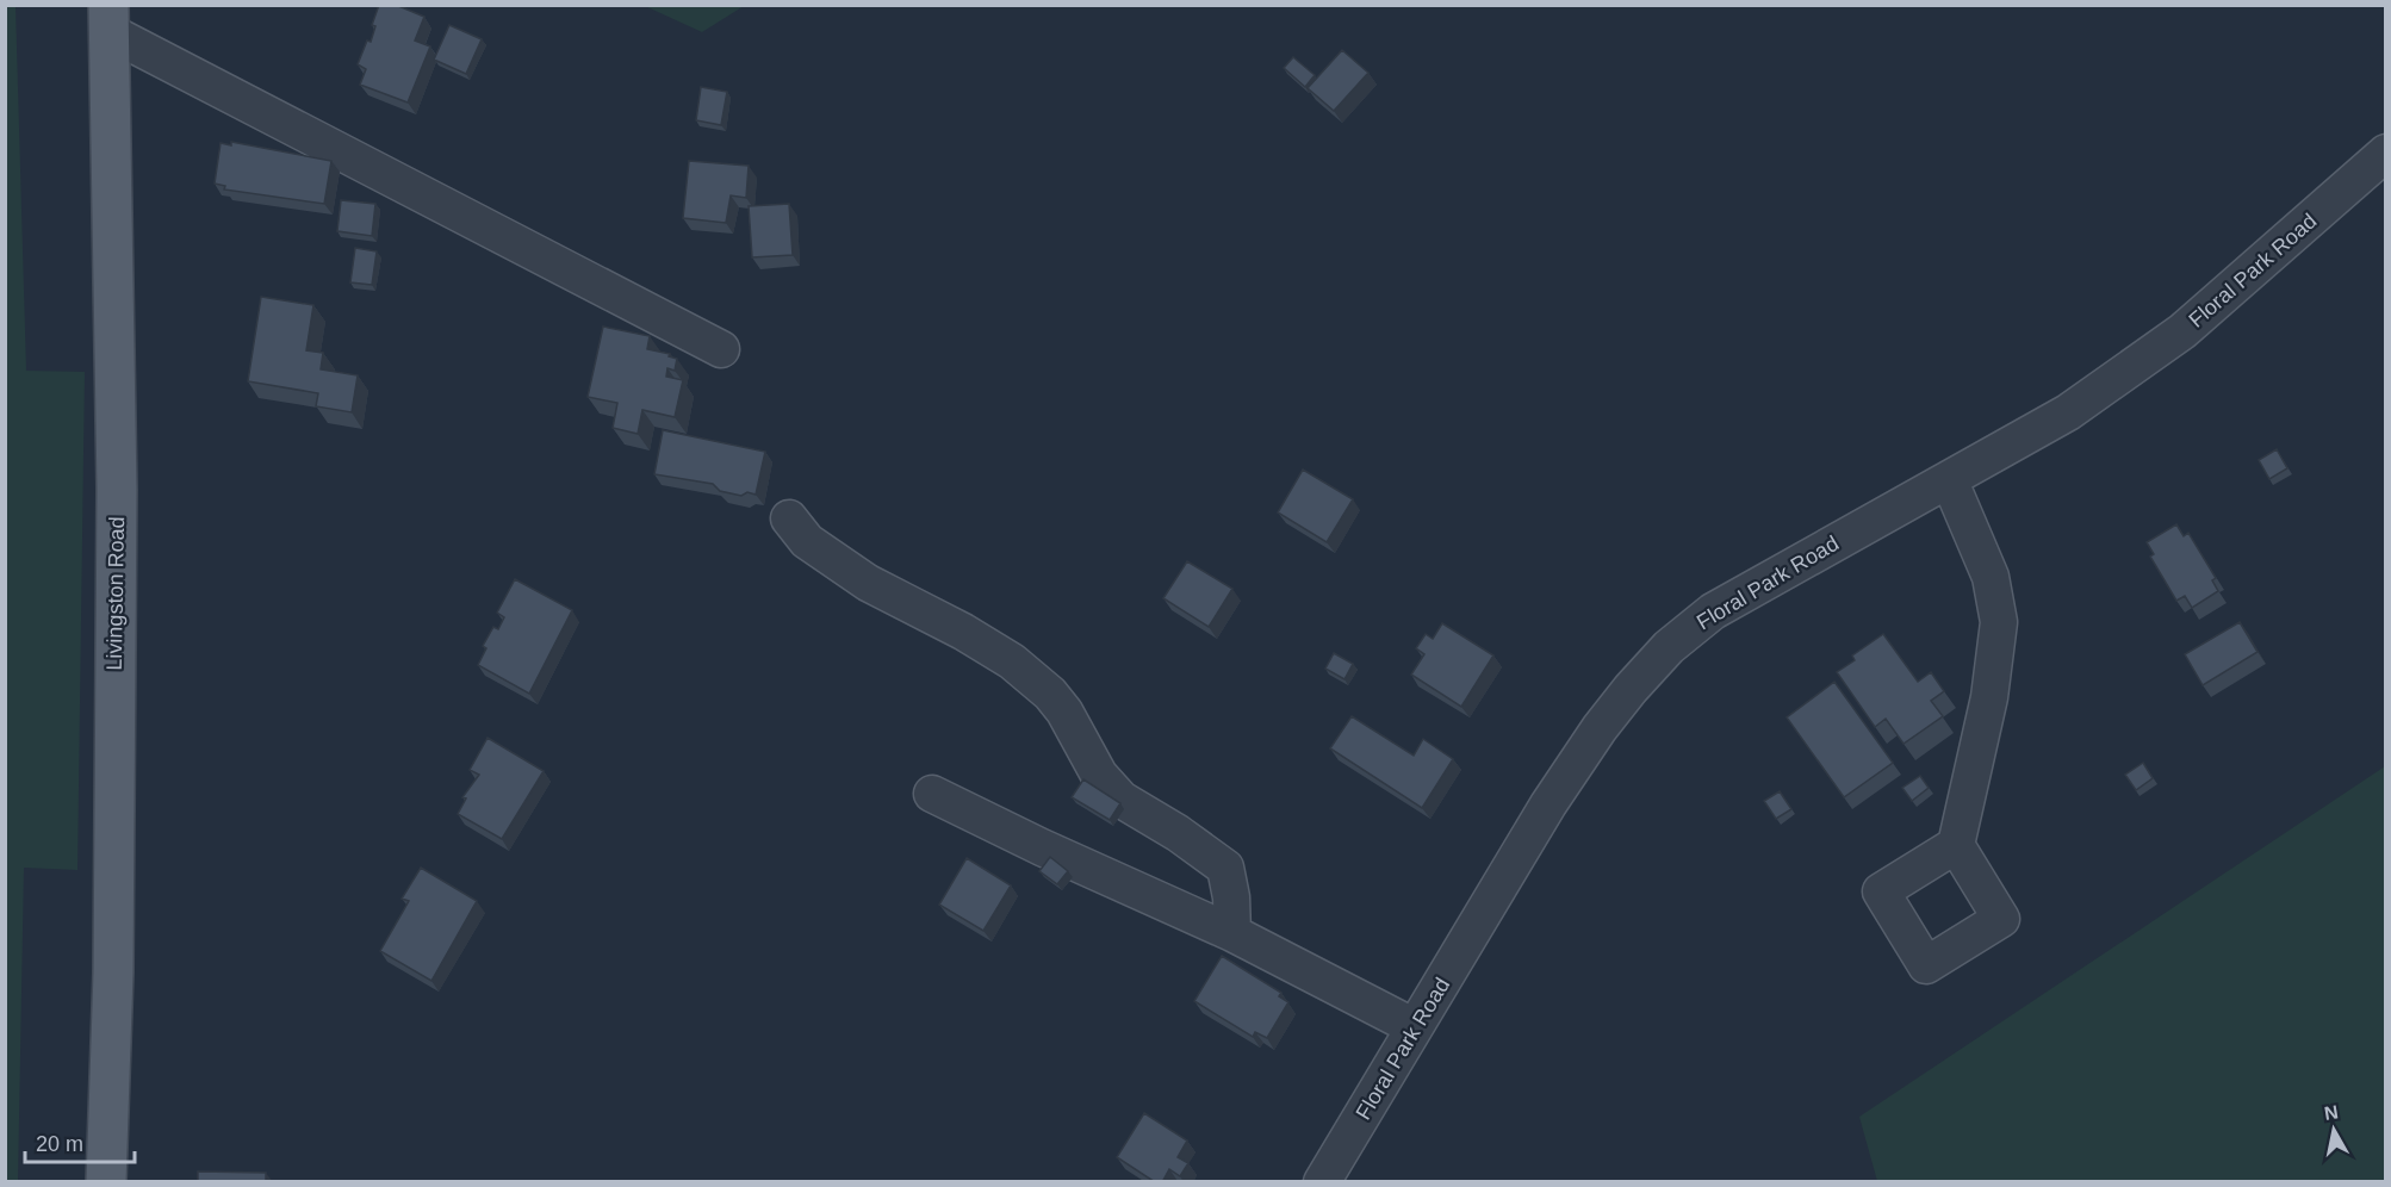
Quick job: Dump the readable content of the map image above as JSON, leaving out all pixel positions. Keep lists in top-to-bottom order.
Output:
{
  "streets": {
    "main road": ["Livingston Road"],
    "street": ["Floral Park Road"]
  },
  "scale_bar": "20 m",
  "north": "top"
}
